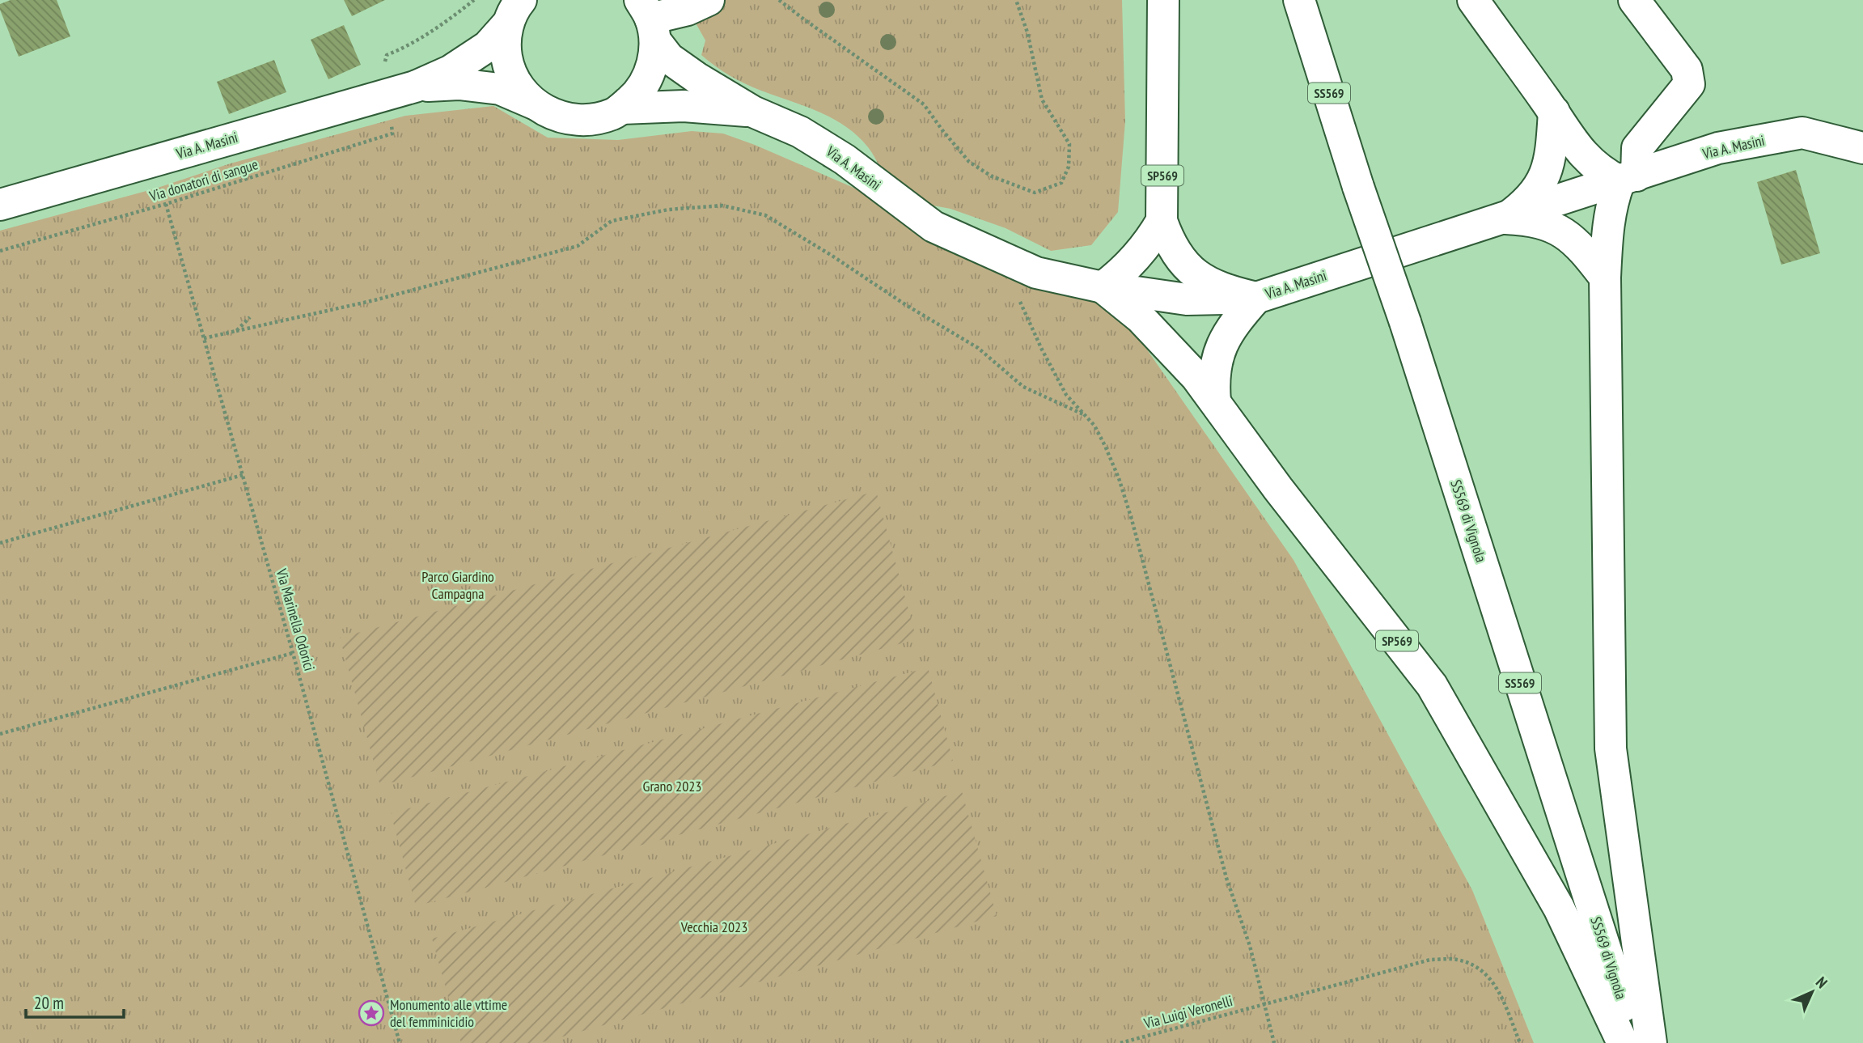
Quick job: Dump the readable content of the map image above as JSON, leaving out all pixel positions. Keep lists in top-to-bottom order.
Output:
{
  "streets": {
    "main road": [
      "SS569",
      "Via A. Masini",
      "SP569",
      "SS569 di Vignola"
    ],
    "path": ["Via donatori di sangue", "Via Marinella Odorici", "Via Luigi Veronelli"]
  },
  "crossings": [
    ["Via A. Masini", "SP569"],
    ["Via donatori di sangue", "Via Marinella Odorici"]
  ],
  "parks": ["Parco Giardino Campagna", "Grano 2023", "Vecchia 2023"],
  "places": {
    "place": ["Monumento alle vttime del femminicidio"]
  },
  "scale_bar": "20 m",
  "north": "top right"
}
